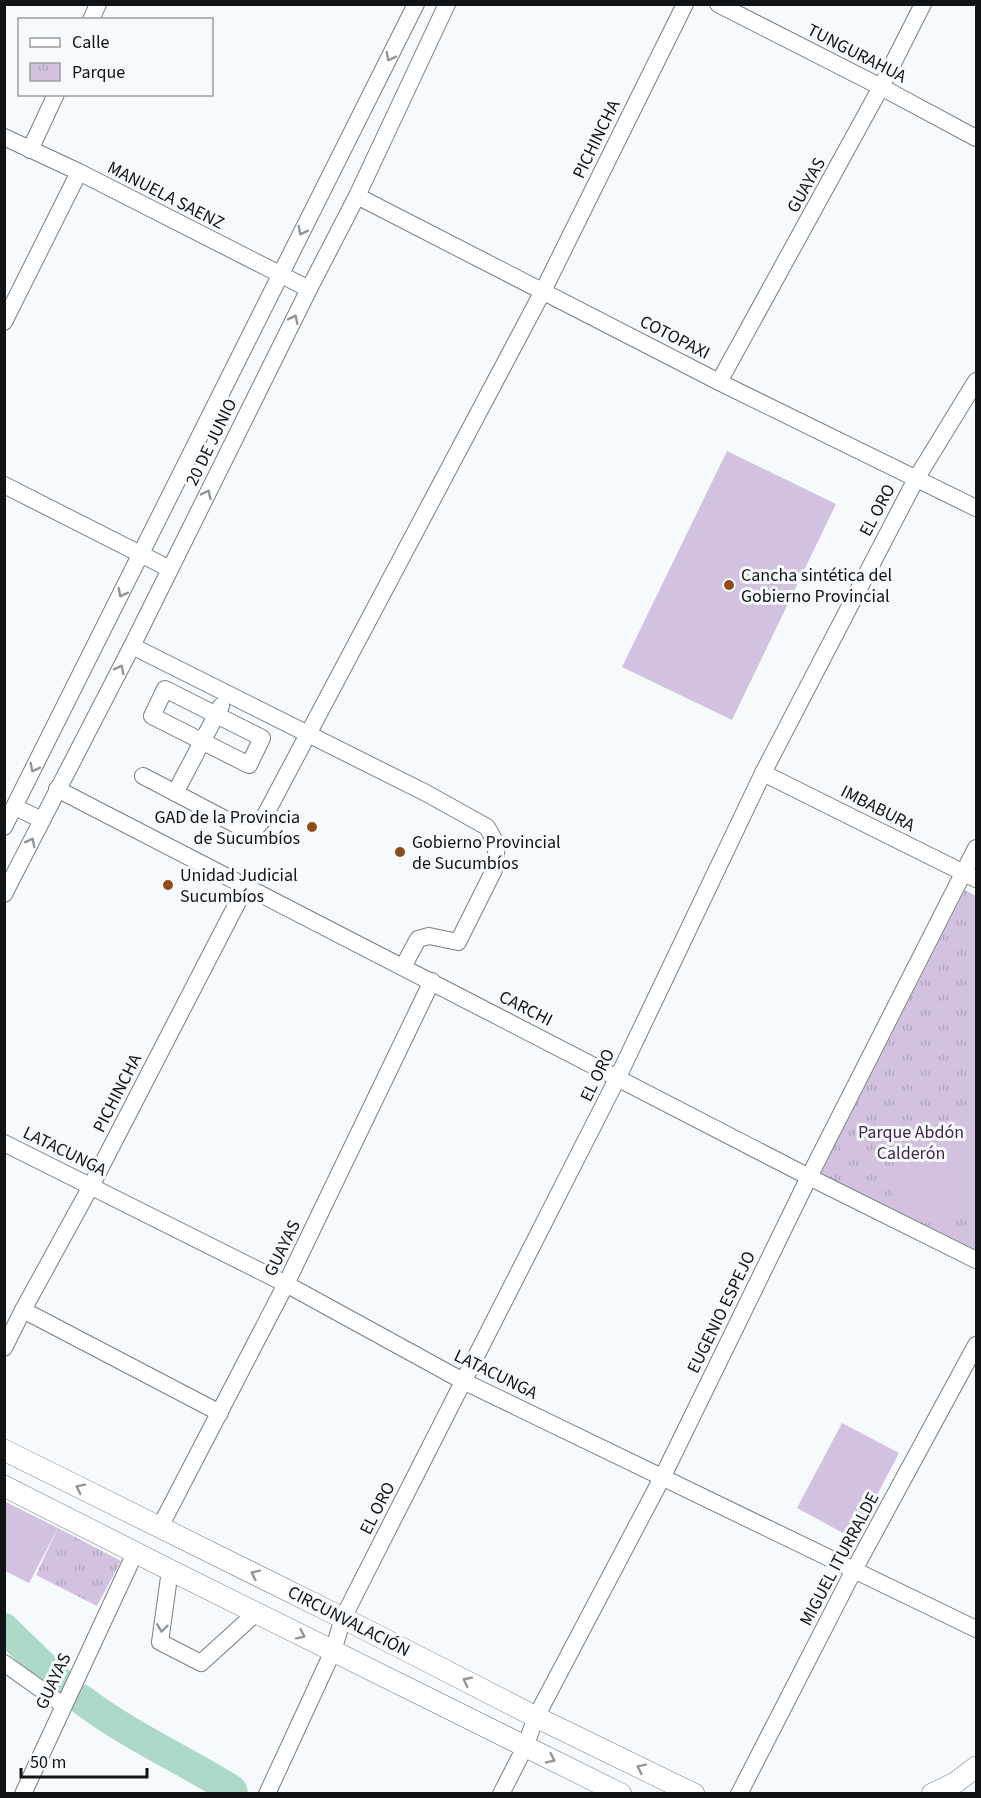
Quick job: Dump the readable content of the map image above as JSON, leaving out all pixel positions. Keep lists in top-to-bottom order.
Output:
{
  "streets": {
    "main road": ["CIRCUNVALACIÓN"],
    "street": [
      "TUNGURAHUA",
      "PICHINCHA",
      "GUAYAS",
      "MANUELA SAENZ",
      "COTOPAXI",
      "20 DE JUNIO",
      "EL ORO",
      "IMBABURA",
      "CARCHI",
      "LATACUNGA",
      "EUGENIO ESPEJO",
      "MIGUEL ITURRALDE"
    ]
  },
  "crossings": [
    ["TUNGURAHUA", "GUAYAS"],
    ["PICHINCHA", "COTOPAXI"],
    ["PICHINCHA", "CARCHI"],
    ["PICHINCHA", "LATACUNGA"],
    ["GUAYAS", "COTOPAXI"],
    ["GUAYAS", "CARCHI"],
    ["GUAYAS", "LATACUNGA"],
    ["GUAYAS", "CIRCUNVALACIÓN"],
    ["MANUELA SAENZ", "20 DE JUNIO"],
    ["COTOPAXI", "20 DE JUNIO"],
    ["COTOPAXI", "EL ORO"],
    ["20 DE JUNIO", "CARCHI"],
    ["EL ORO", "IMBABURA"],
    ["EL ORO", "CARCHI"],
    ["EL ORO", "LATACUNGA"],
    ["EL ORO", "CIRCUNVALACIÓN"],
    ["IMBABURA", "EUGENIO ESPEJO"],
    ["CARCHI", "EUGENIO ESPEJO"],
    ["LATACUNGA", "EUGENIO ESPEJO"],
    ["LATACUNGA", "MIGUEL ITURRALDE"],
    ["EUGENIO ESPEJO", "CIRCUNVALACIÓN"]
  ],
  "parks": ["Parque Abdón Calderón"],
  "places": [
    "Cancha sintética del Gobierno Provincial",
    "GAD de la Provincia de Sucumbíos",
    "Gobierno Provincial de Sucumbíos",
    "Unidad Judicial Sucumbíos"
  ],
  "legend": ["Calle", "Parque"],
  "scale_bar": "50 m"
}
